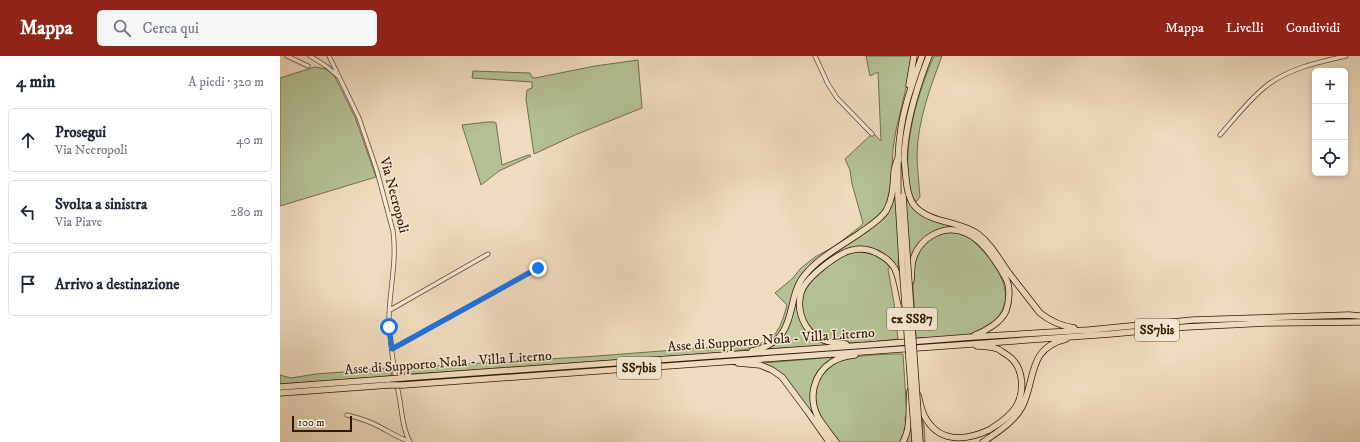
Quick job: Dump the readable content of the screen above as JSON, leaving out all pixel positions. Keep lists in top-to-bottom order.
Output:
{
  "streets": {
    "highway": ["ex SS87", "SS7bis", "Asse di Supporto Nola - Villa Literno"],
    "street": ["Via Necropoli"]
  },
  "scale_bar": "100 m",
  "page": {
    "header": "Mappa",
    "search": "Cerca qui",
    "nav": ["Mappa", "Livelli", "Condividi"],
    "heading": ["4 min", "A piedi · 320 m"],
    "map_buttons": ["+", "−"],
    "list": [
      ["Prosegui", "Via Necropoli", "40 m"],
      ["Svolta a sinistra", "Via Piave", "280 m"],
      "Arrivo a destinazione"
    ],
    "scale": "100 m"
  }
}
